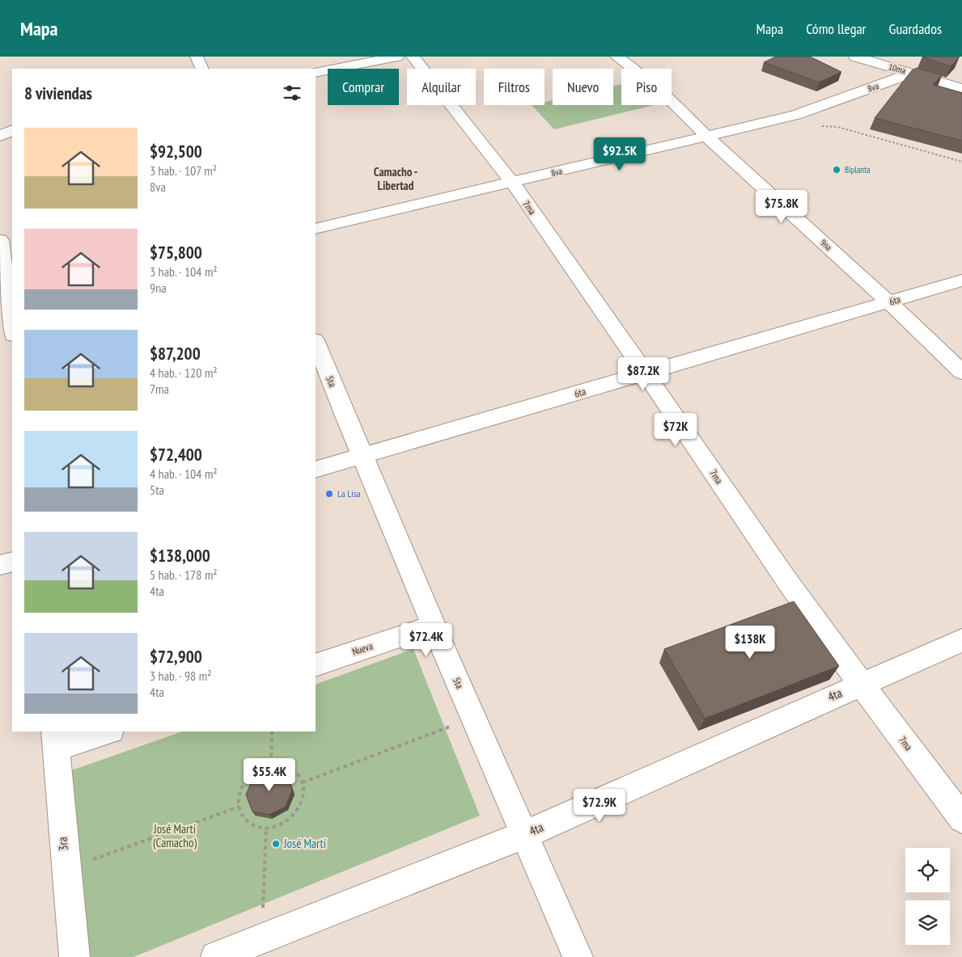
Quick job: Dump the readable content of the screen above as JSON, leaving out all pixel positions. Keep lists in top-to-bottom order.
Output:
{
  "streets": {
    "street": [
      "10ma",
      "8va",
      "7ma",
      "9na",
      "6ta",
      "5ta",
      "Nueva",
      "4ta",
      "3ra"
    ]
  },
  "crossings": [
    ["10ma", "8va"],
    ["8va", "7ma"],
    ["8va", "9na"],
    ["7ma", "6ta"],
    ["7ma", "4ta"],
    ["9na", "6ta"],
    ["6ta", "5ta"],
    ["5ta", "Nueva"],
    ["5ta", "4ta"]
  ],
  "districts": ["Camacho - Libertad"],
  "parks": ["José Martí (Camacho)"],
  "places": ["Biplanta", "La Lisa", "José Martí"],
  "page": {
    "header": "Mapa",
    "nav": ["Mapa", "Cómo llegar", "Guardados"],
    "chip": [
      "Comprar",
      "Alquilar",
      "Filtros",
      "Nuevo",
      "Piso"
    ],
    "heading": "8 viviendas",
    "list": [
      {
        "name": "$92,500",
        "note": "3 hab. · 107 m² · 8va"
      },
      {
        "name": "$75,800",
        "note": "3 hab. · 104 m² · 9na"
      },
      {
        "name": "$87,200",
        "note": "4 hab. · 120 m² · 7ma"
      },
      {
        "name": "$72,400",
        "note": "4 hab. · 104 m² · 5ta"
      },
      {
        "name": "$138,000",
        "note": "5 hab. · 178 m² · 4ta"
      },
      {
        "name": "$72,900",
        "note": "3 hab. · 98 m² · 4ta"
      }
    ],
    "price": [
      "$92.5K",
      "$75.8K",
      "$87.2K",
      "$72K",
      "$72.4K",
      "$138K",
      "$55.4K",
      "$72.9K"
    ]
  }
}
